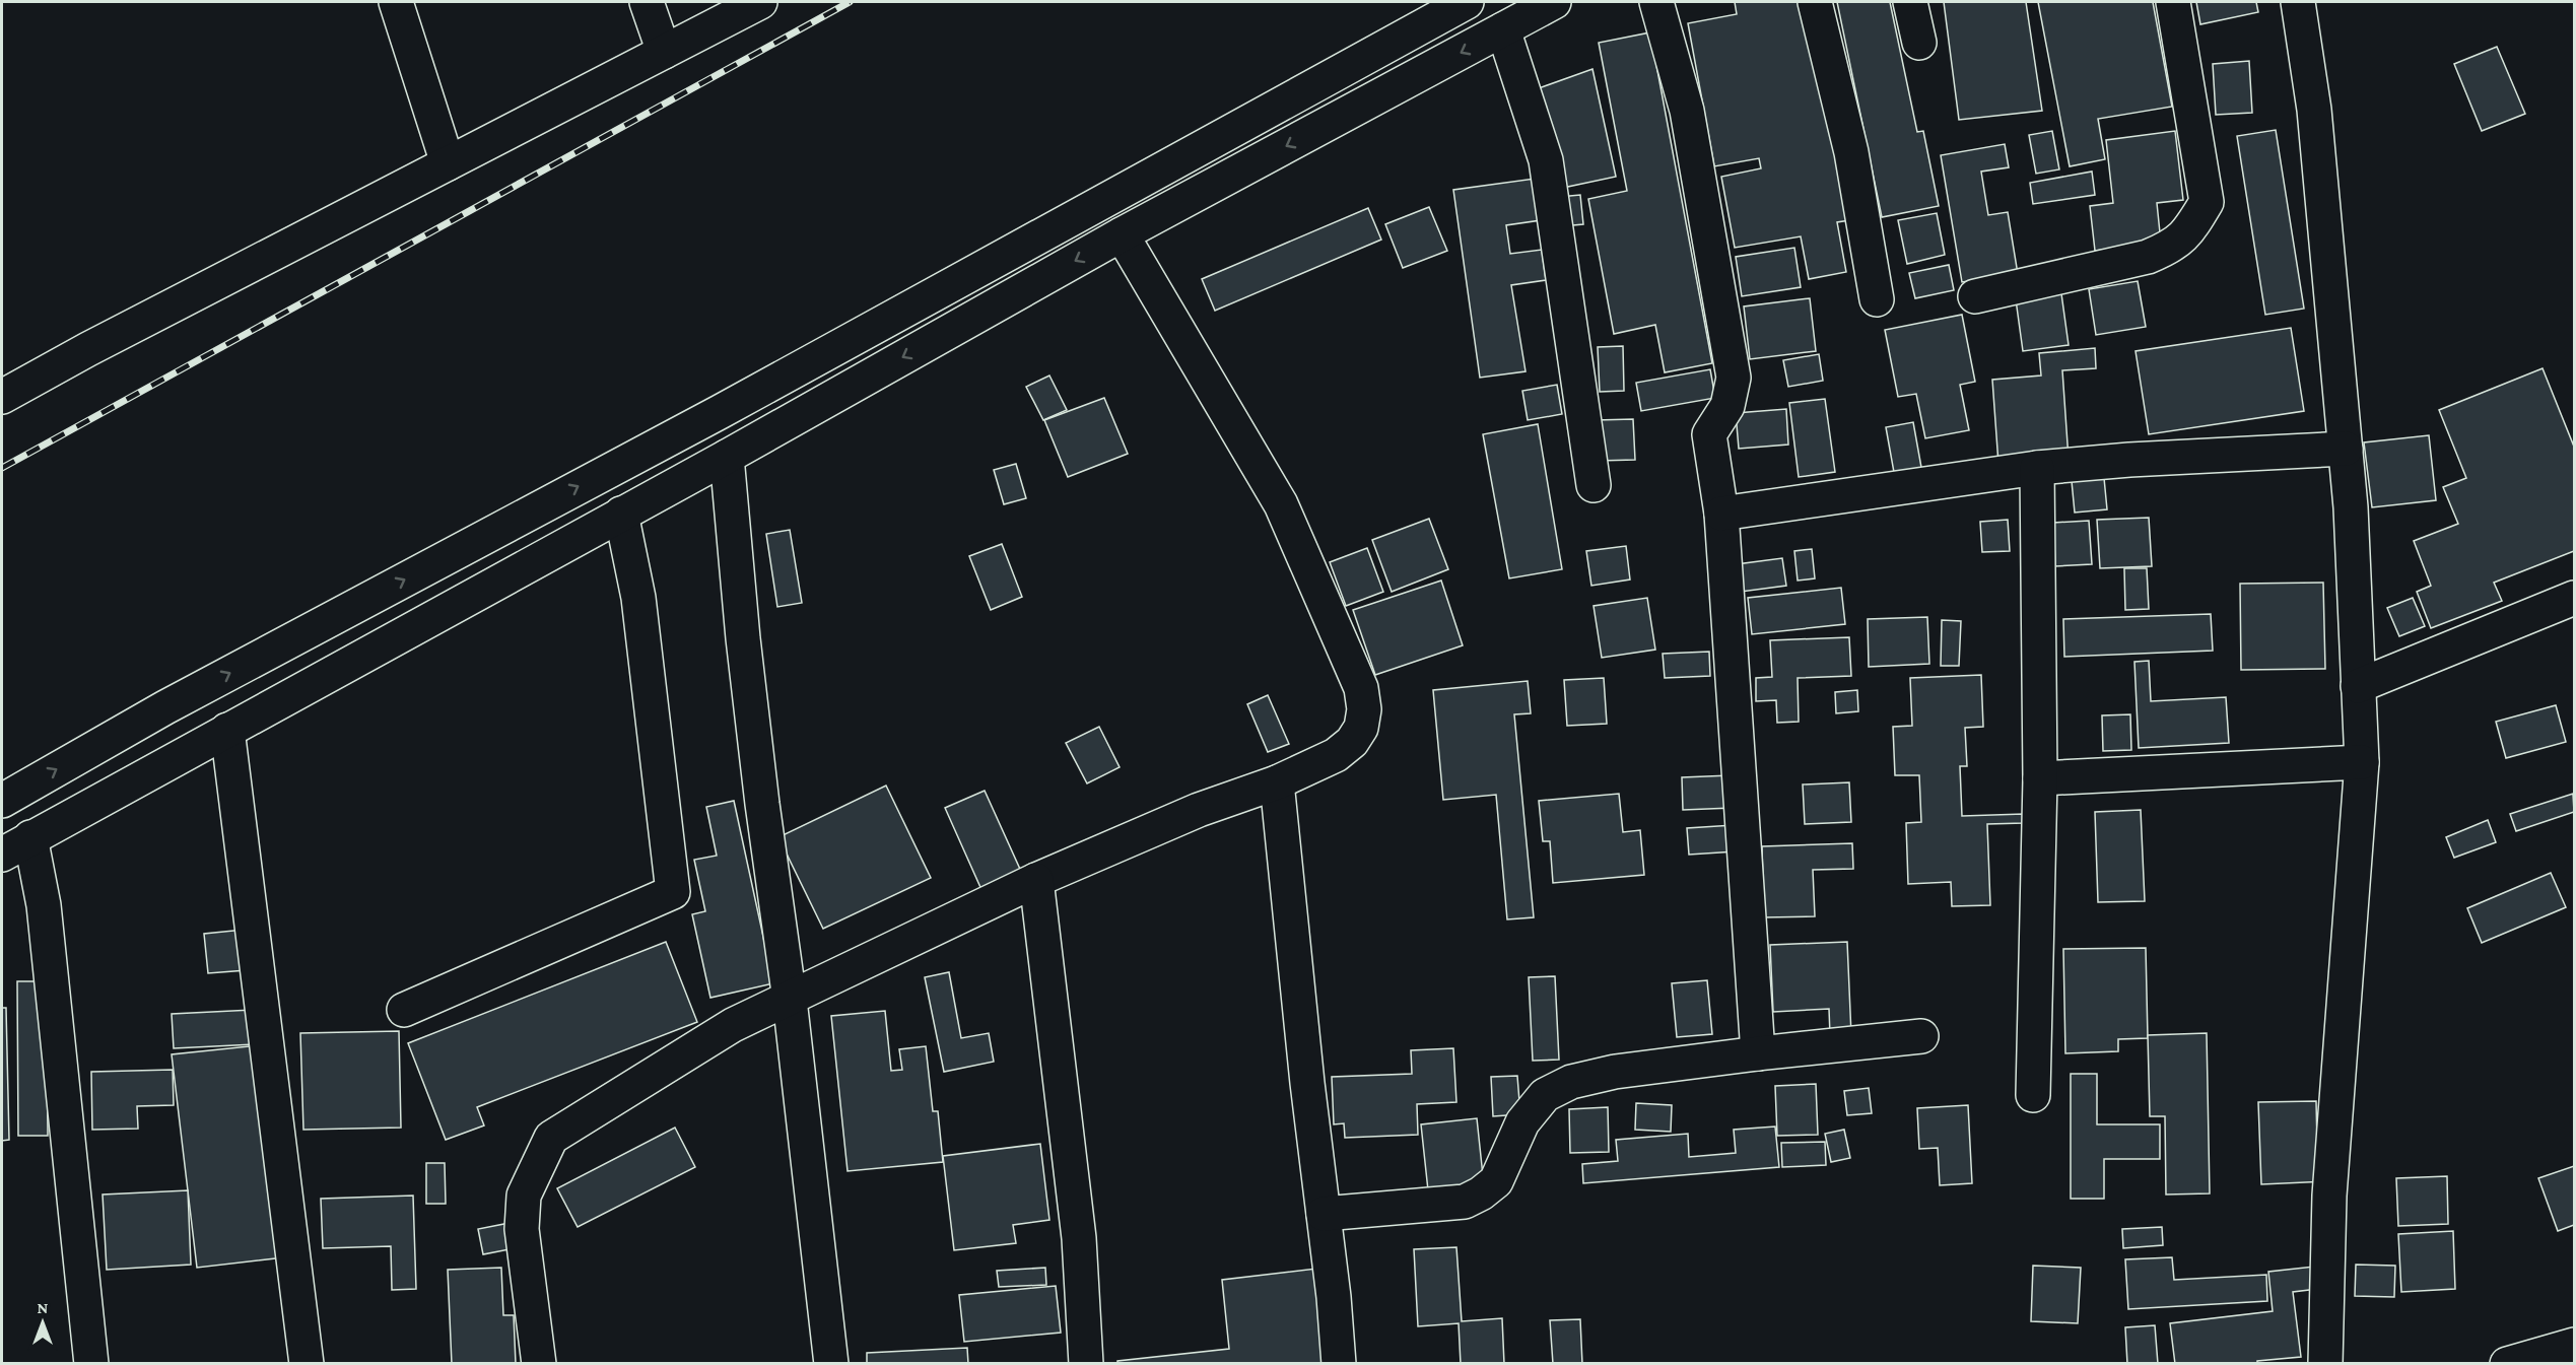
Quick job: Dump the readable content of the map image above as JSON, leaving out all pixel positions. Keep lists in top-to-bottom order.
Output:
{
  "north": "top"
}
